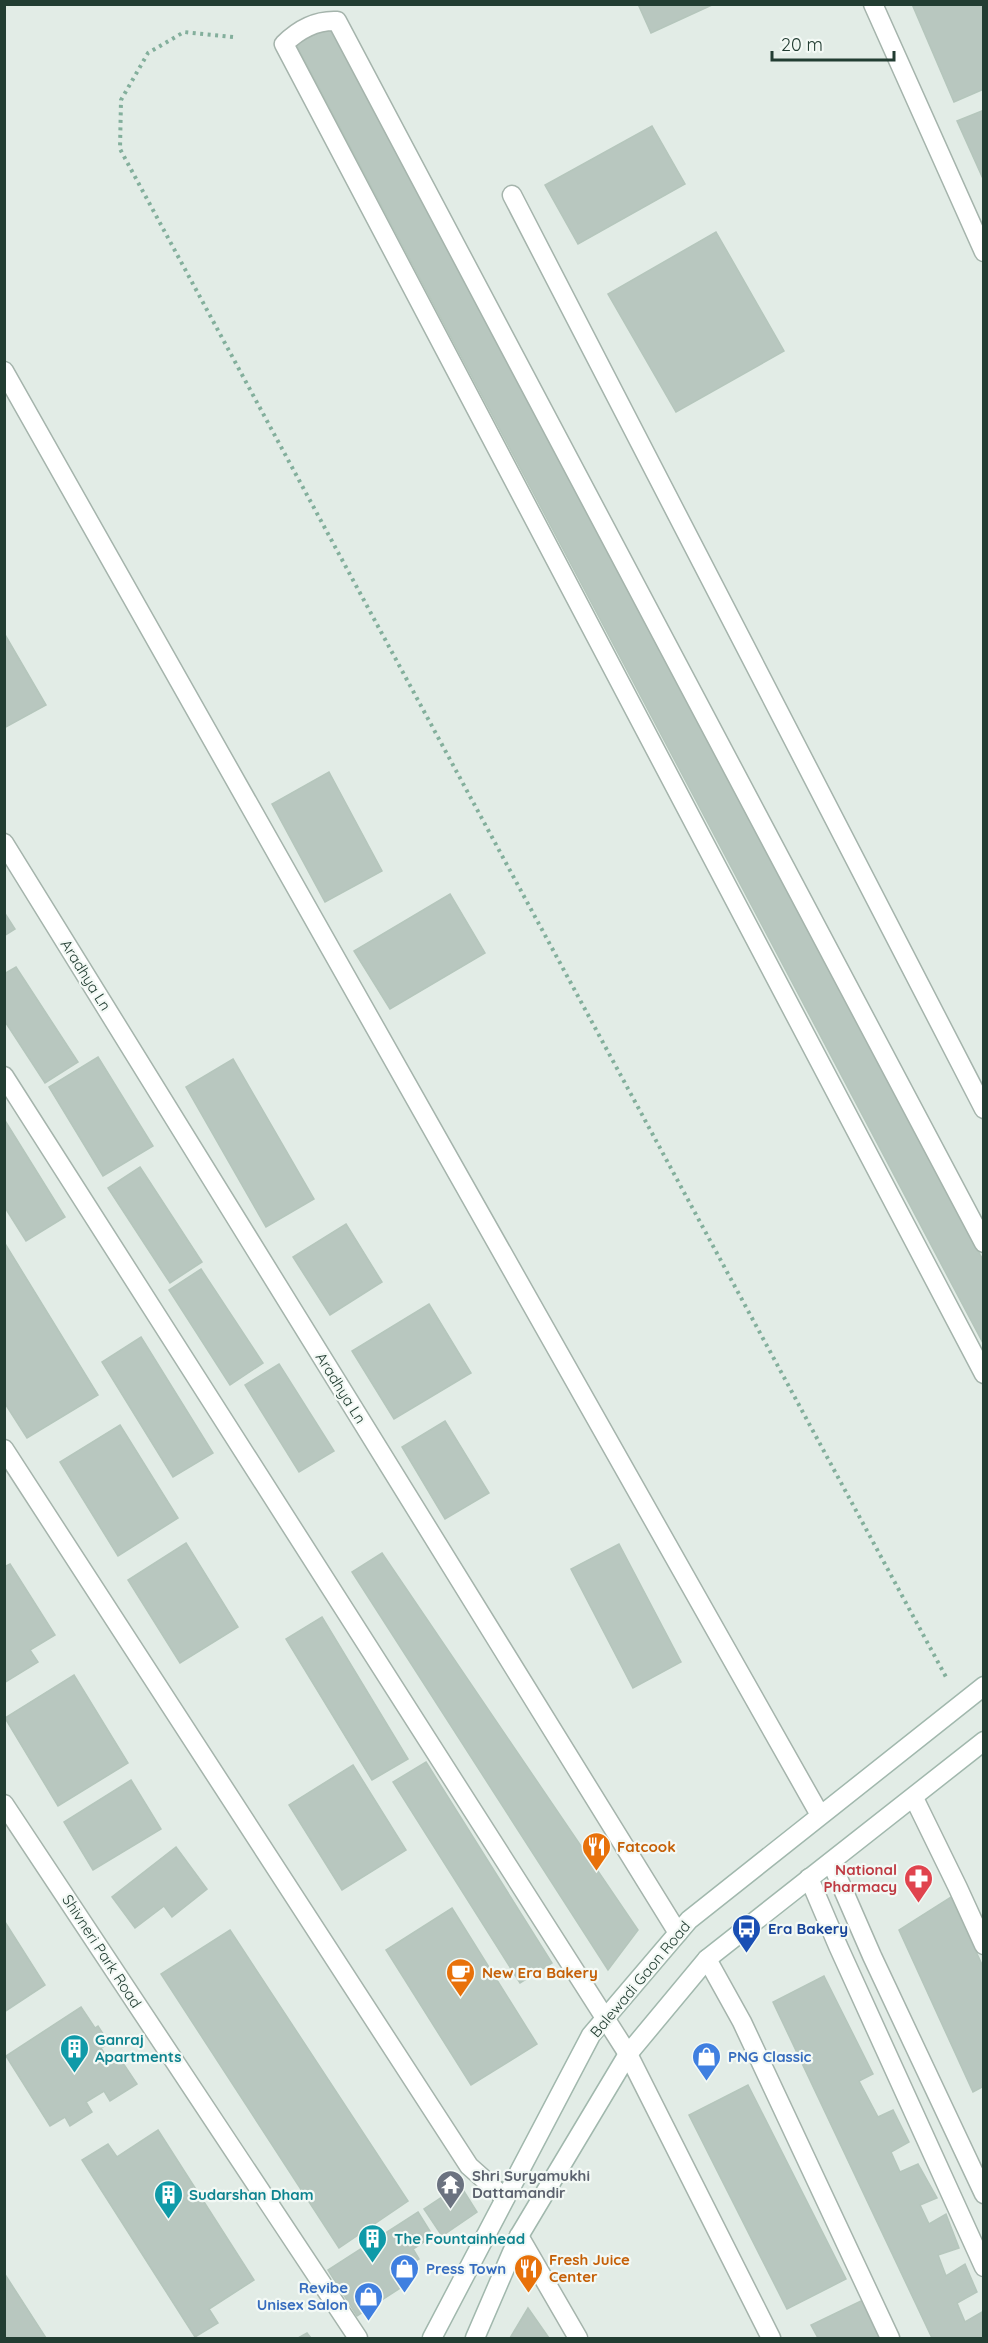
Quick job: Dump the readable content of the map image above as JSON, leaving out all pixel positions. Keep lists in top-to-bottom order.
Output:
{
  "streets": {
    "street": ["Aradhya Ln", "Shivneri Park Road", "Balewadi Gaon Road"]
  },
  "crossings": [
    ["Aradhya Ln", "Balewadi Gaon Road"]
  ],
  "places": {
    "restaurant": ["Fatcook", "Fresh Juice Center"],
    "pharmacy": ["National Pharmacy"],
    "bus stop": ["Era Bakery"],
    "cafe": ["New Era Bakery"],
    "building": ["Ganraj Apartments", "Sudarshan Dham", "The Fountainhead"],
    "shop": ["PNG Classic", "Press Town", "Revibe Unisex Salon"],
    "temple": ["Shri Suryamukhi Dattamandir"]
  },
  "scale_bar": "20 m"
}
